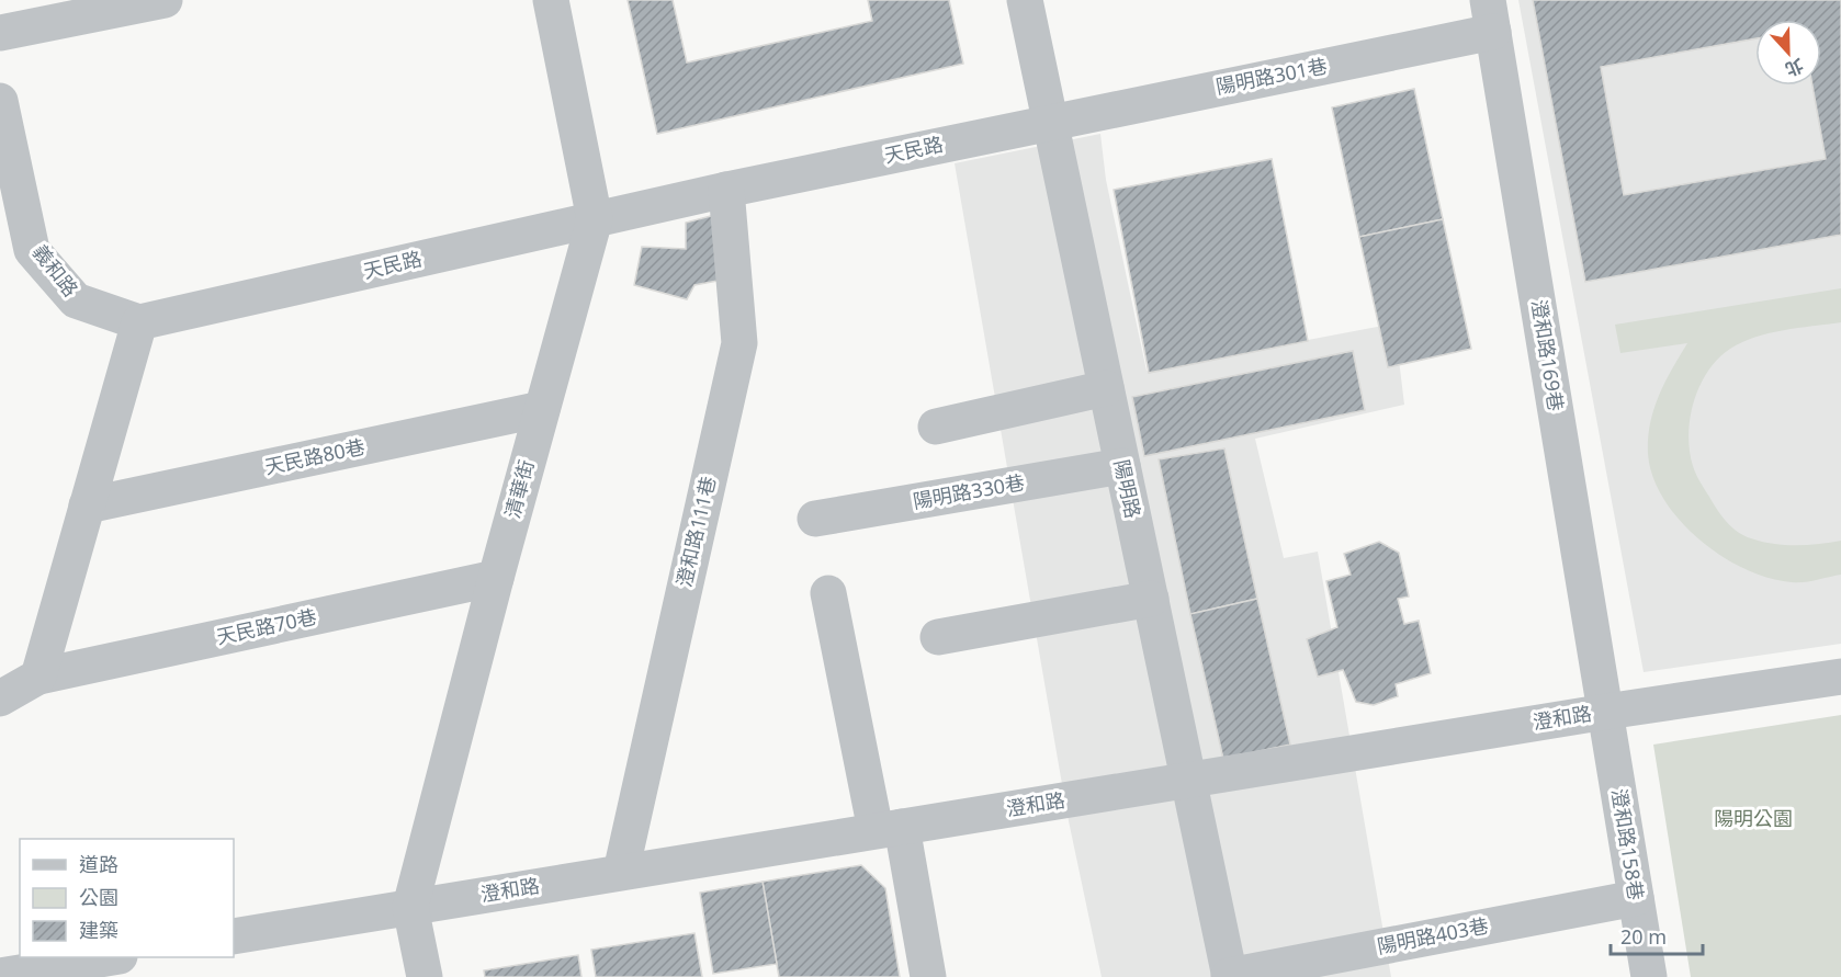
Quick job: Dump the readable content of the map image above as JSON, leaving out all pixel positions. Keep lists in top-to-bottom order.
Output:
{
  "streets": {
    "street": [
      "陽明路301巷",
      "天民路",
      "義和路",
      "澄和路169巷",
      "天民路80巷",
      "清華街",
      "陽明路",
      "陽明路330巷",
      "澄和路111巷",
      "天民路70巷",
      "澄和路",
      "澄和路158巷",
      "陽明路403巷"
    ]
  },
  "crossings": [
    ["陽明路301巷", "天民路"],
    ["陽明路301巷", "澄和路169巷"],
    ["陽明路301巷", "陽明路"],
    ["天民路", "義和路"],
    ["天民路", "清華街"],
    ["天民路", "陽明路"],
    ["天民路", "澄和路111巷"],
    ["澄和路169巷", "澄和路"],
    ["澄和路169巷", "澄和路158巷"],
    ["天民路80巷", "清華街"],
    ["清華街", "天民路70巷"],
    ["清華街", "澄和路"],
    ["陽明路", "陽明路330巷"],
    ["陽明路", "澄和路"],
    ["陽明路", "陽明路403巷"],
    ["澄和路111巷", "澄和路"],
    ["澄和路", "澄和路158巷"],
    ["澄和路158巷", "陽明路403巷"]
  ],
  "parks": ["陽明公園"],
  "legend": ["道路", "公園", "建築"],
  "scale_bar": "20 m",
  "north": "bottom"
}
